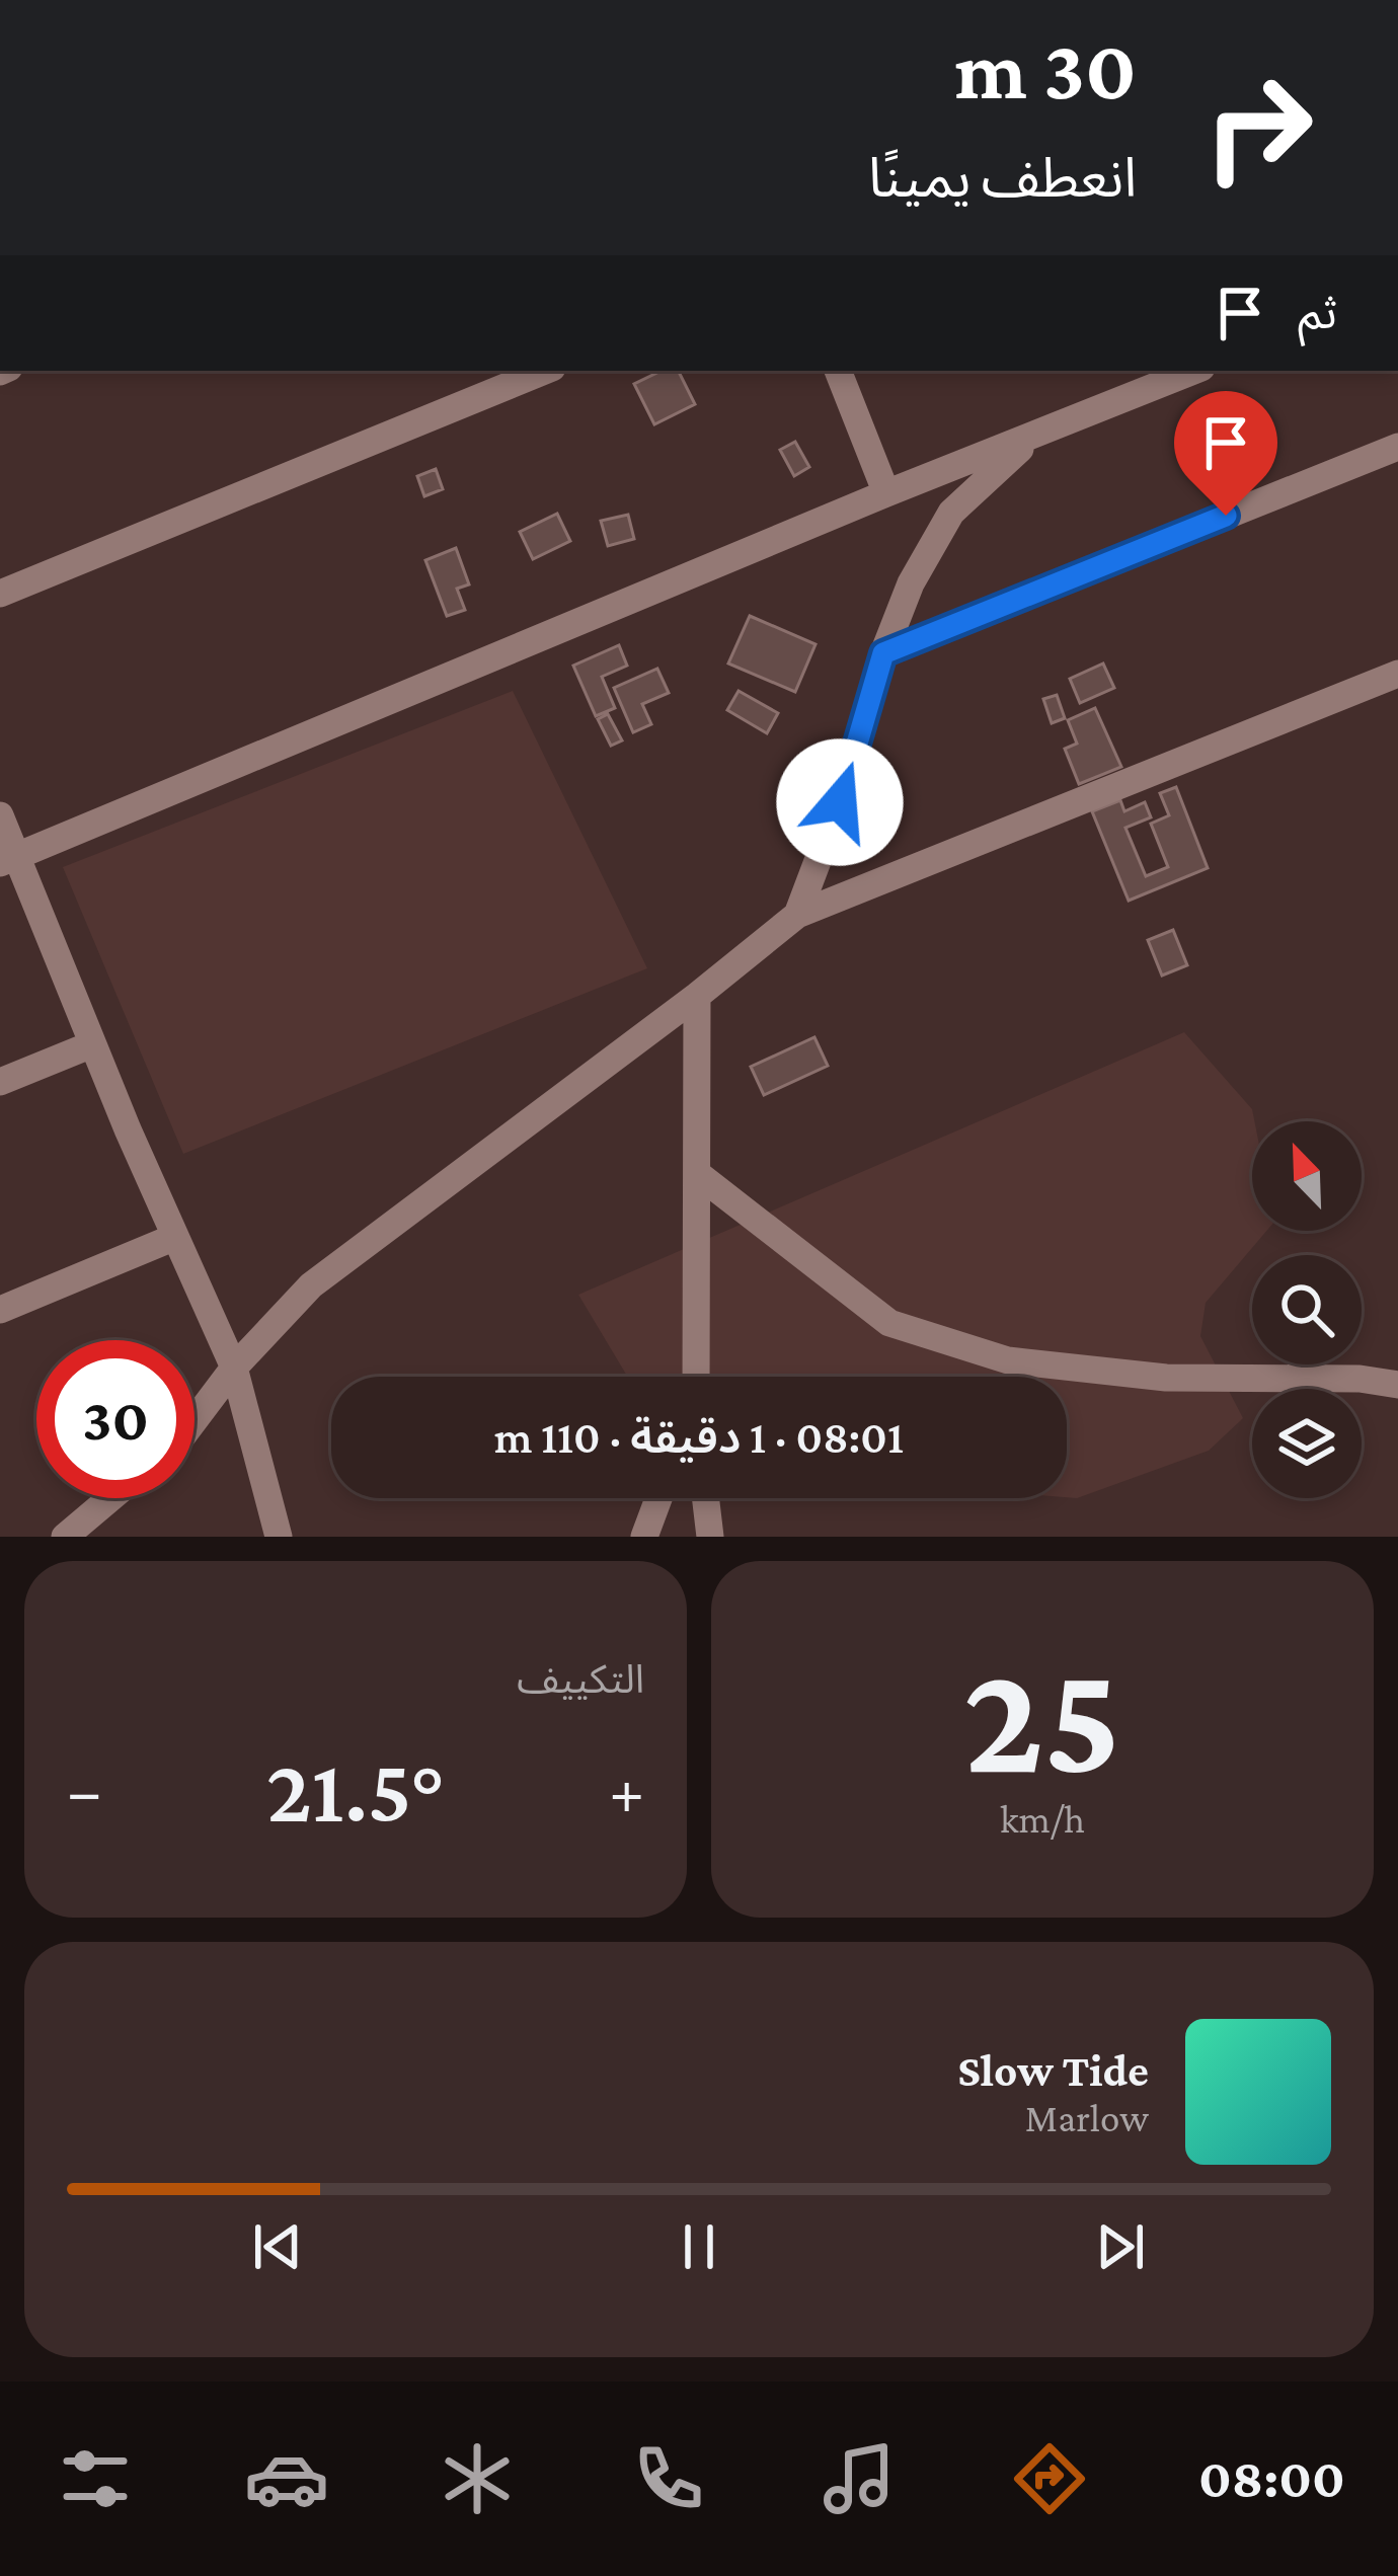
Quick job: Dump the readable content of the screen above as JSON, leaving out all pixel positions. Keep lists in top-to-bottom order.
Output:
{
  "north": "top left",
  "page": {
    "turn": ["30 m", "انعطف يمينًا"],
    "then": "ثم",
    "limit": "30",
    "trip": "08:01 · 1 دقيقة · 110 m",
    "tile": [
      ["25", "km/h"],
      "التكييف"
    ],
    "heat": ["−", "21.5°", "+"],
    "song": ["Slow Tide", "Marlow"],
    "tabs": "08:00"
  }
}
